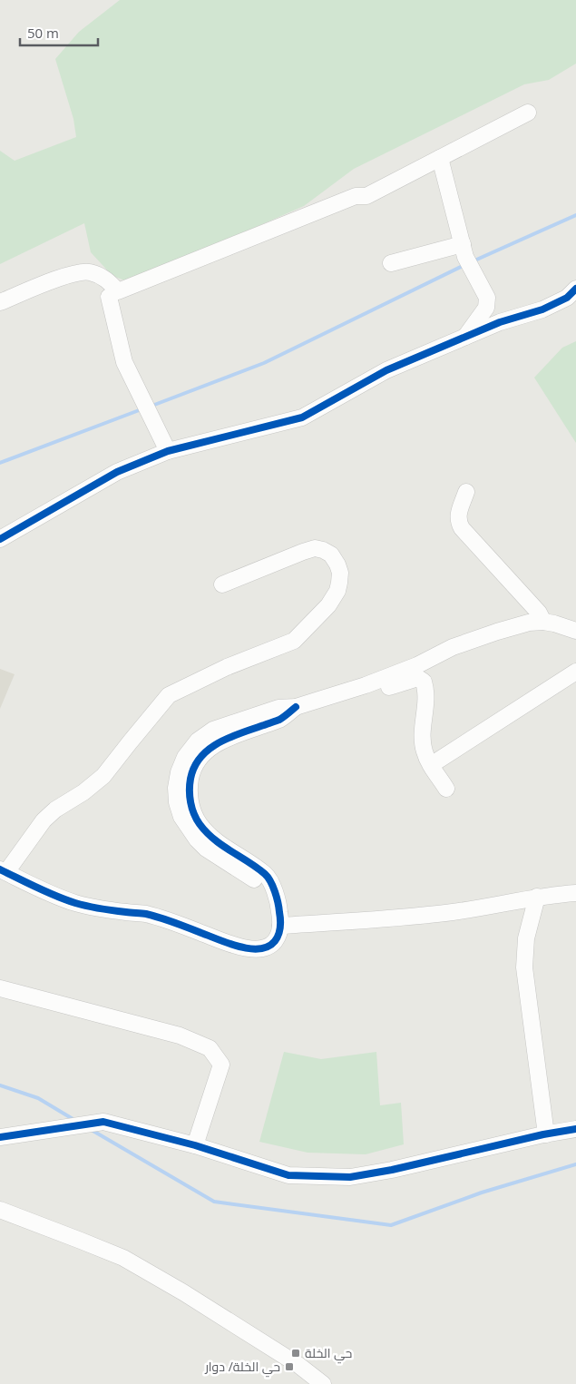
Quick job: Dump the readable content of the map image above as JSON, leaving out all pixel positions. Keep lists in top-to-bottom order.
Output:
{
  "places": {
    "transit": ["حي الخلة", "حي الخلة/ دوار"]
  },
  "scale_bar": "50 m"
}
